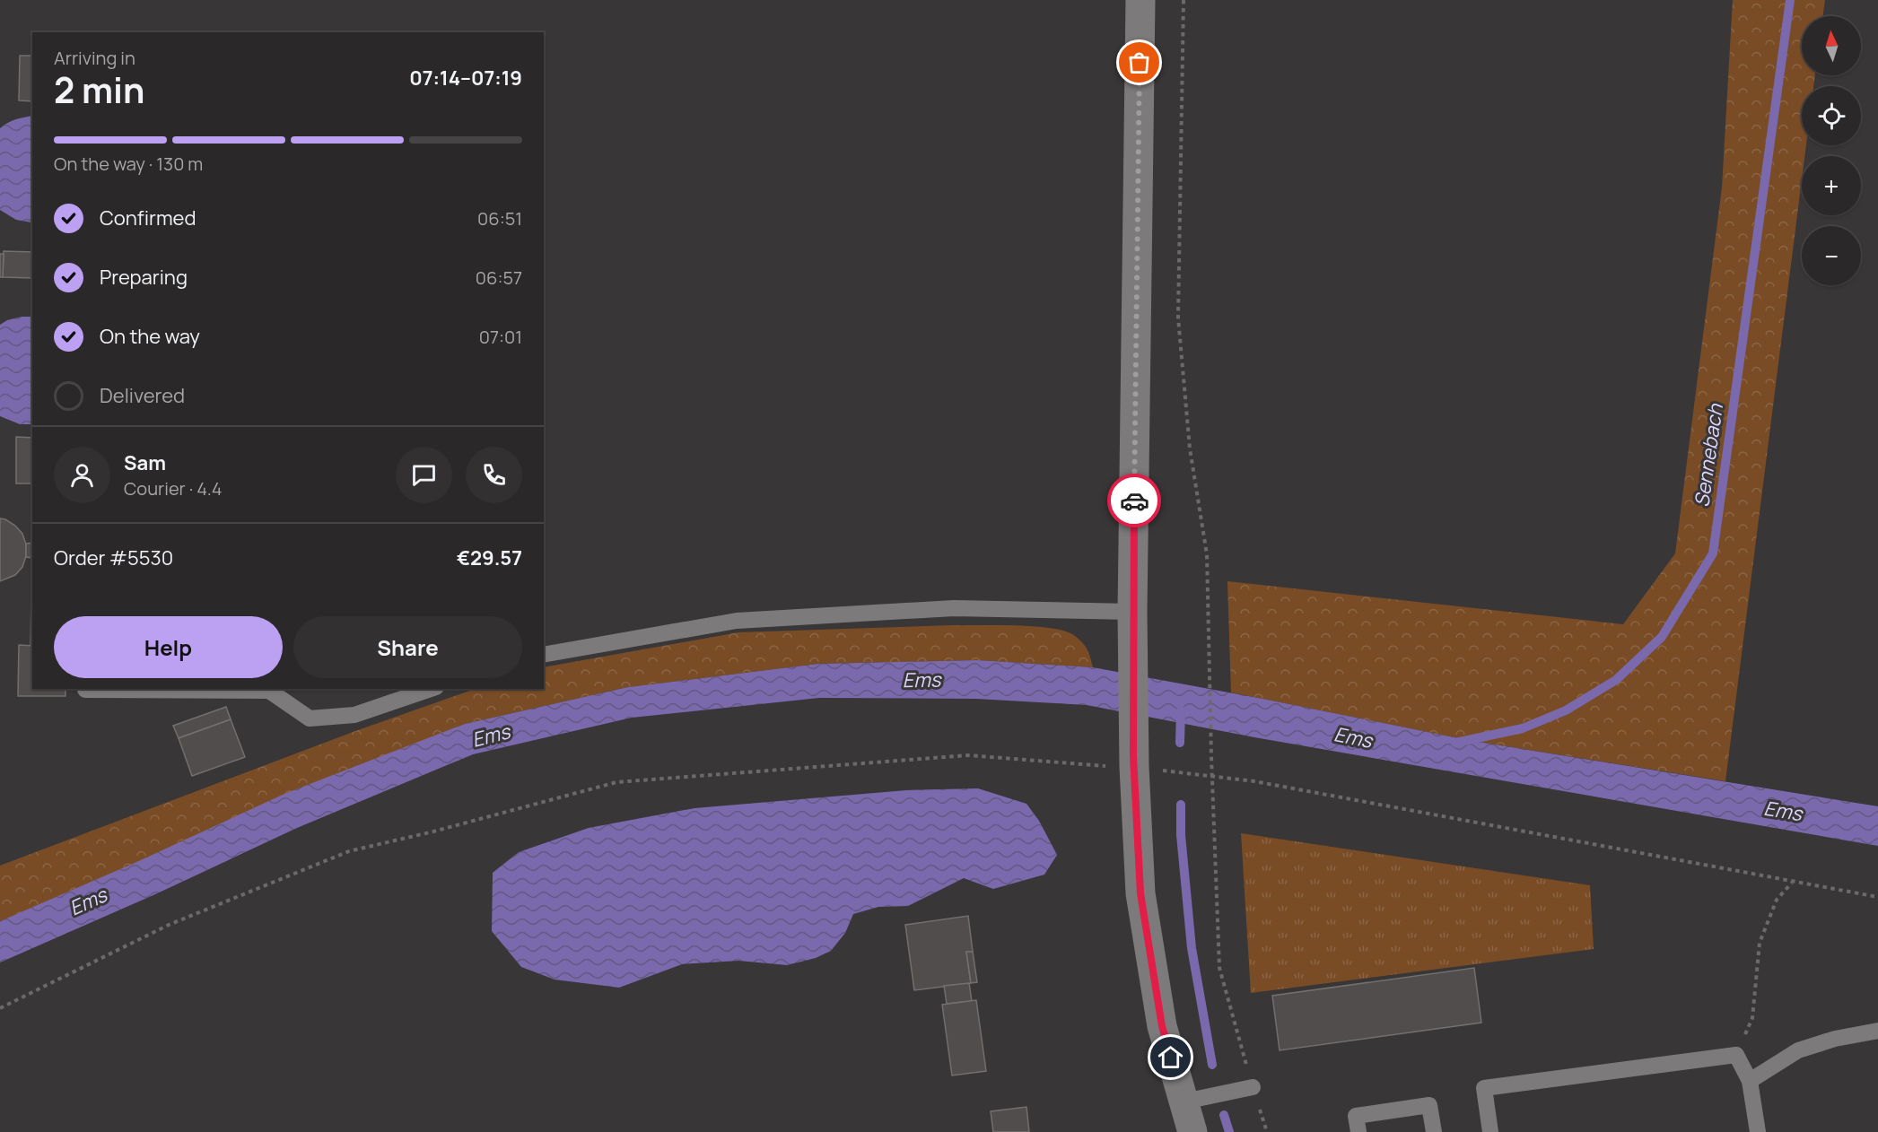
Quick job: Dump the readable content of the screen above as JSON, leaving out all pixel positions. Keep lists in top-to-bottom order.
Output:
{
  "water": ["Sennebach", "Ems"],
  "north": "top",
  "page": {
    "map_buttons": ["+", "−"],
    "heading": ["2 min", "Arriving in", "07:14–07:19"],
    "panel": [
      "Sam",
      "Courier · 4.4",
      "Order #5530",
      "€29.57"
    ],
    "bar": "On the way · 130 m",
    "list": [
      ["Confirmed", "06:51"],
      ["Preparing", "06:57"],
      ["On the way", "07:01"],
      "Delivered"
    ],
    "buttons": ["Help", "Share"]
  }
}
